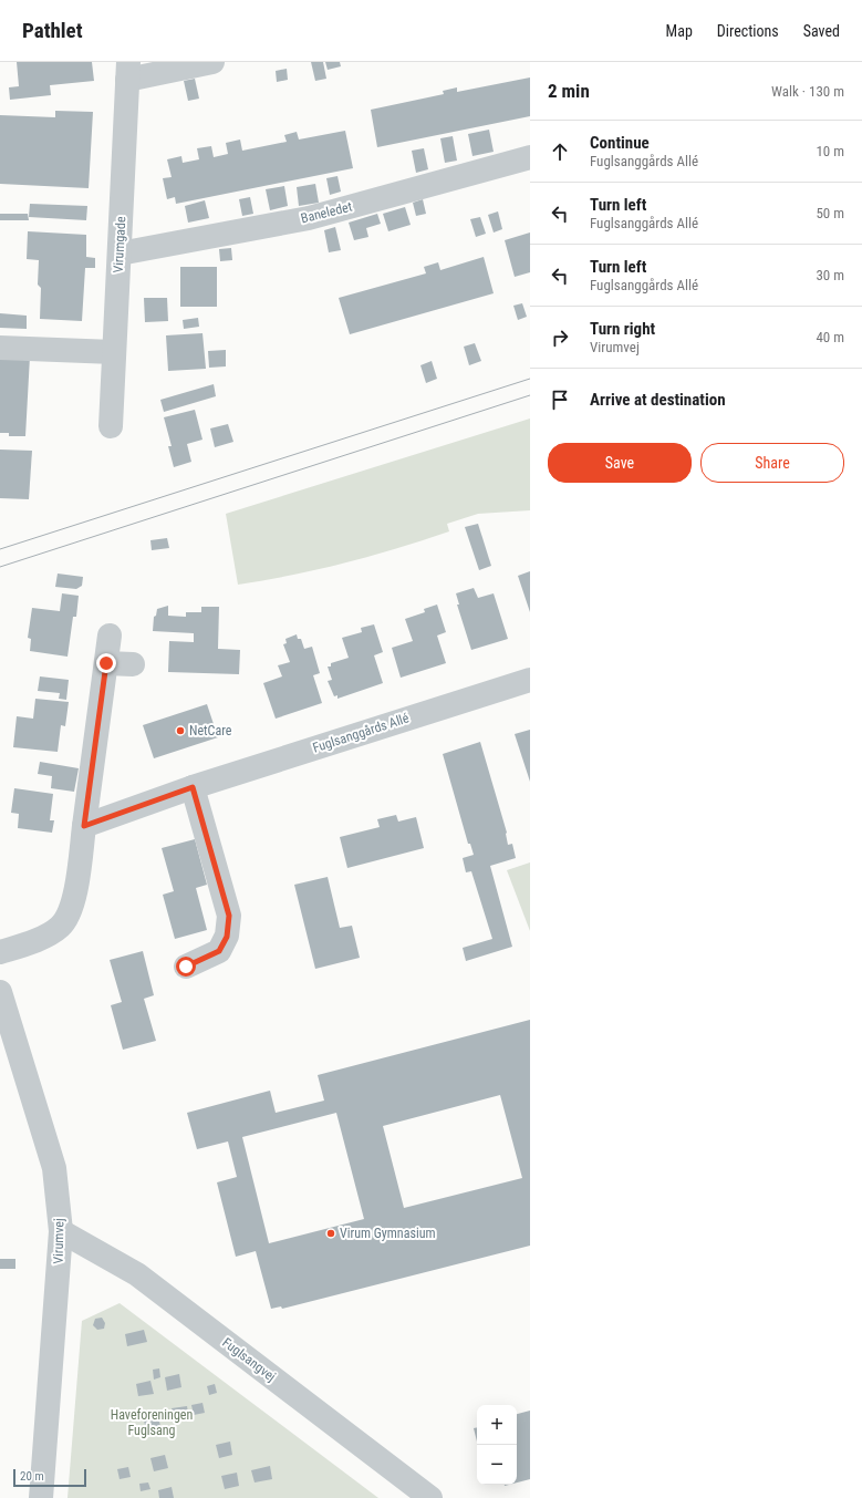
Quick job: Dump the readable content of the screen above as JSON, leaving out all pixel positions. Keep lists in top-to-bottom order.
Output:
{
  "streets": {
    "street": [
      "Baneledet",
      "Virumgade",
      "Fuglsanggårds Allé",
      "Virumvej",
      "Fuglsangvej"
    ]
  },
  "crossings": [
    ["Baneledet", "Virumgade"],
    ["Virumvej", "Fuglsangvej"]
  ],
  "parks": ["Haveforeningen Fuglsang"],
  "places": ["NetCare", "Virum Gymnasium"],
  "scale_bar": "20 m",
  "page": {
    "header": "Pathlet",
    "nav": ["Map", "Directions", "Saved"],
    "heading": ["2 min", "Walk · 130 m"],
    "list": [
      ["Continue", "Fuglsanggårds Allé", "10 m"],
      ["Turn left", "Fuglsanggårds Allé", "50 m"],
      ["Turn left", "Fuglsanggårds Allé", "30 m"],
      ["Turn right", "Virumvej", "40 m"],
      "Arrive at destination"
    ],
    "buttons": ["Save", "Share"],
    "map_buttons": ["+", "−"],
    "scale": "20 m"
  }
}
